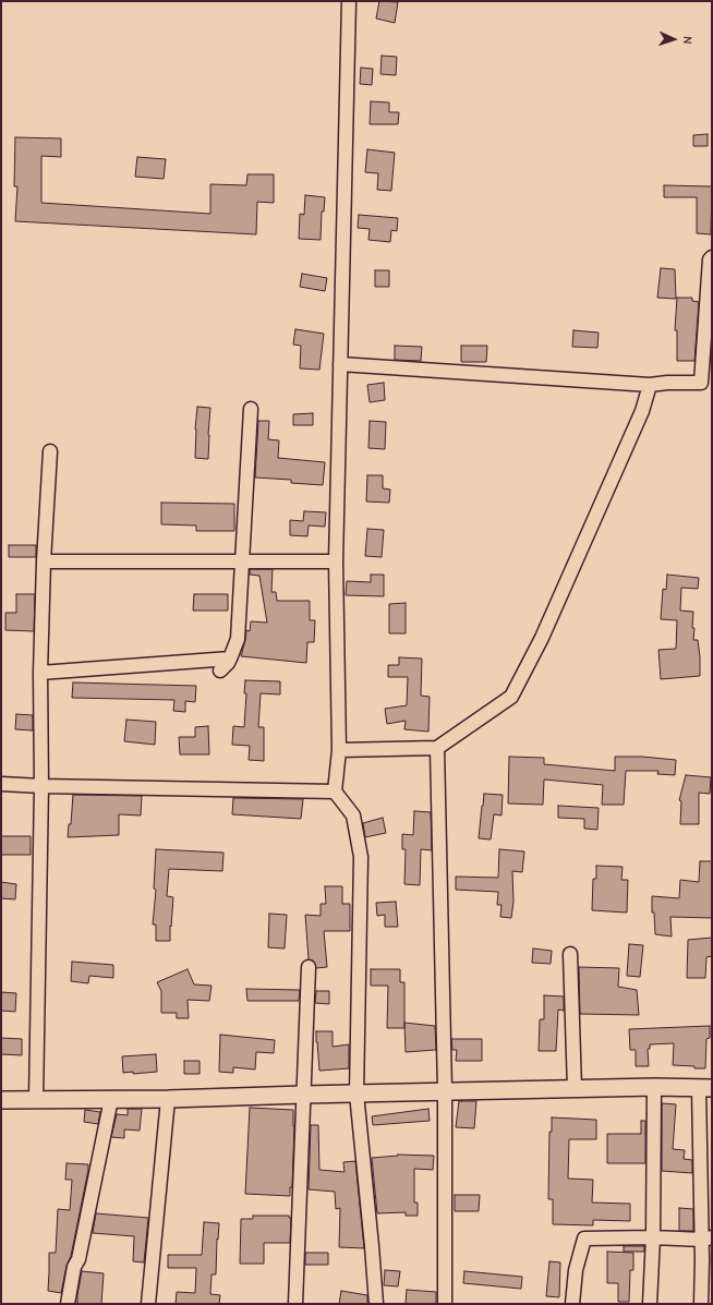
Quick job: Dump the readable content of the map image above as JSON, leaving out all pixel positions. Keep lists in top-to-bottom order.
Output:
{
  "north": "right"
}
